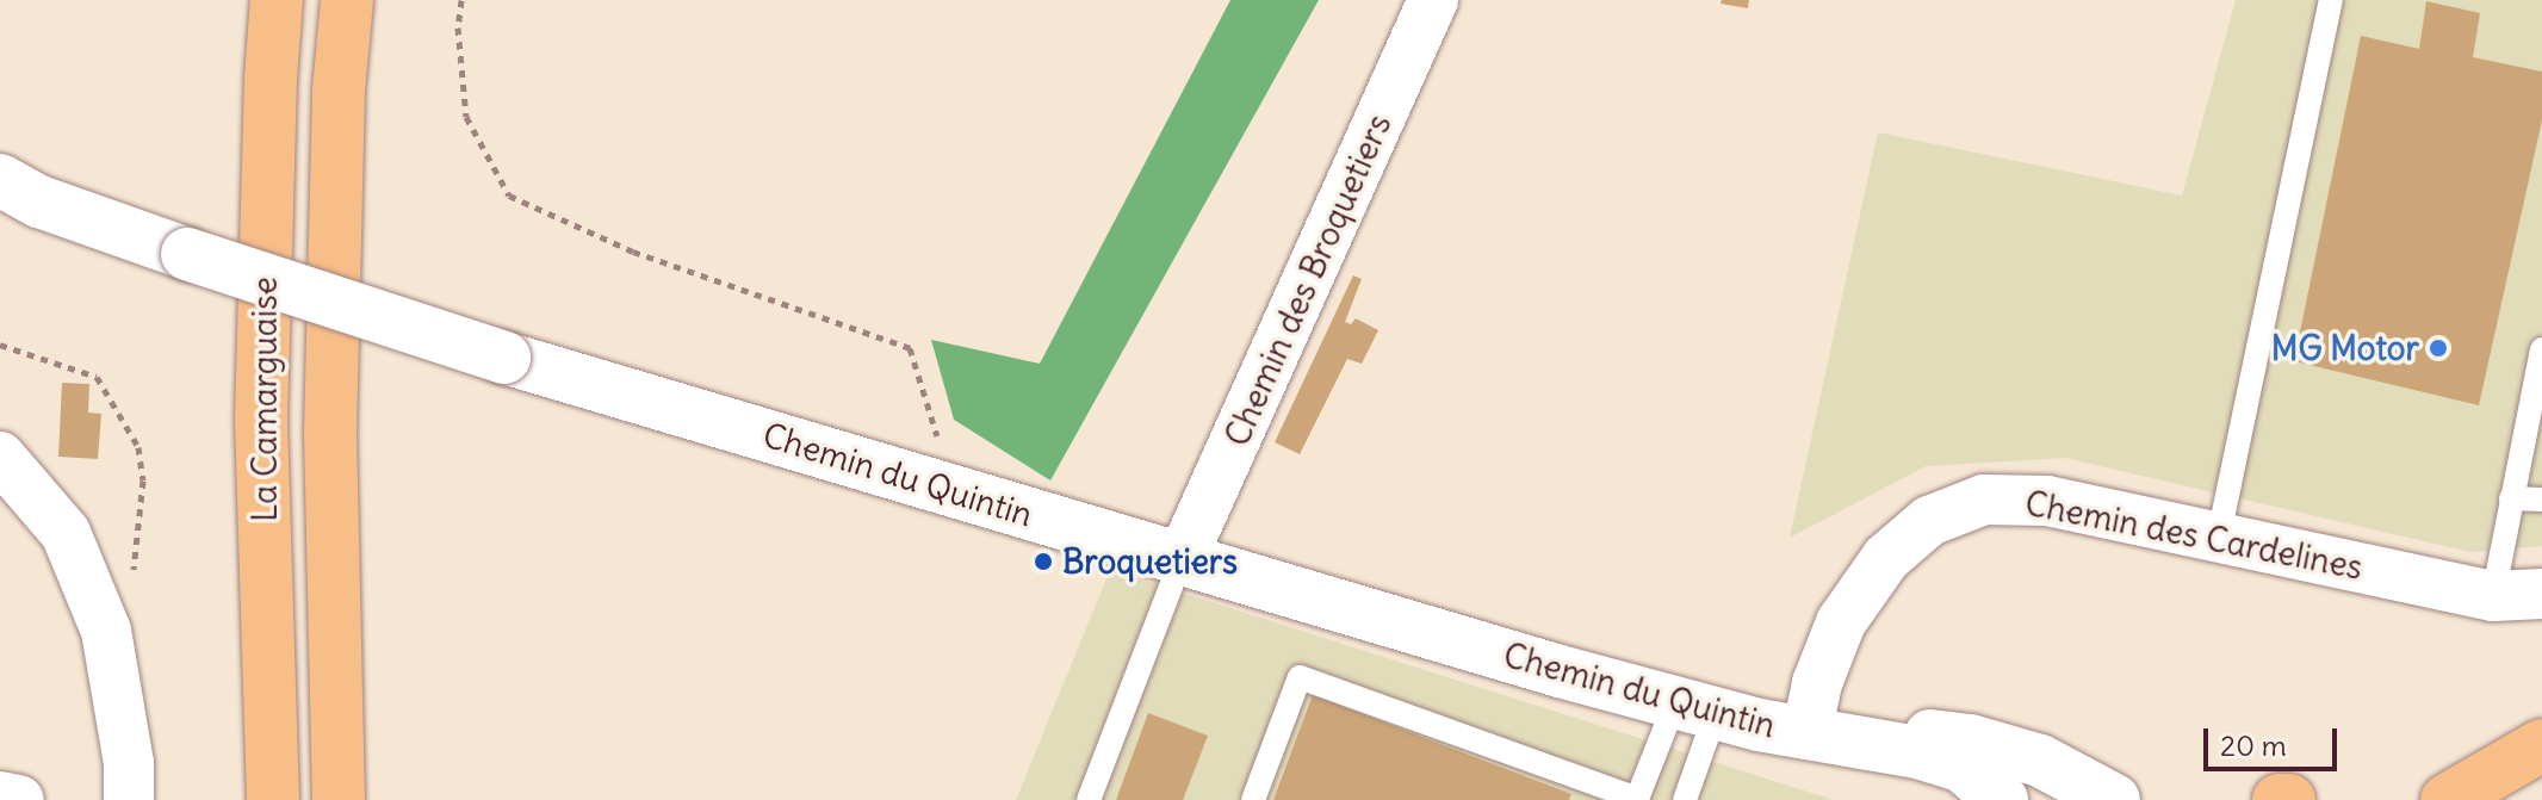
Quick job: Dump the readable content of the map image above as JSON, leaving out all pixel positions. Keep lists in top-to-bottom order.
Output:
{
  "streets": {
    "main road": ["La Camarguaise"],
    "street": ["Chemin des Broquetiers", "Chemin du Quintin", "Chemin des Cardelines"]
  },
  "crossings": [
    ["Chemin des Broquetiers", "Chemin du Quintin"],
    ["Chemin du Quintin", "Chemin des Cardelines"]
  ],
  "places": ["MG Motor", "Broquetiers"],
  "scale_bar": "20 m"
}
